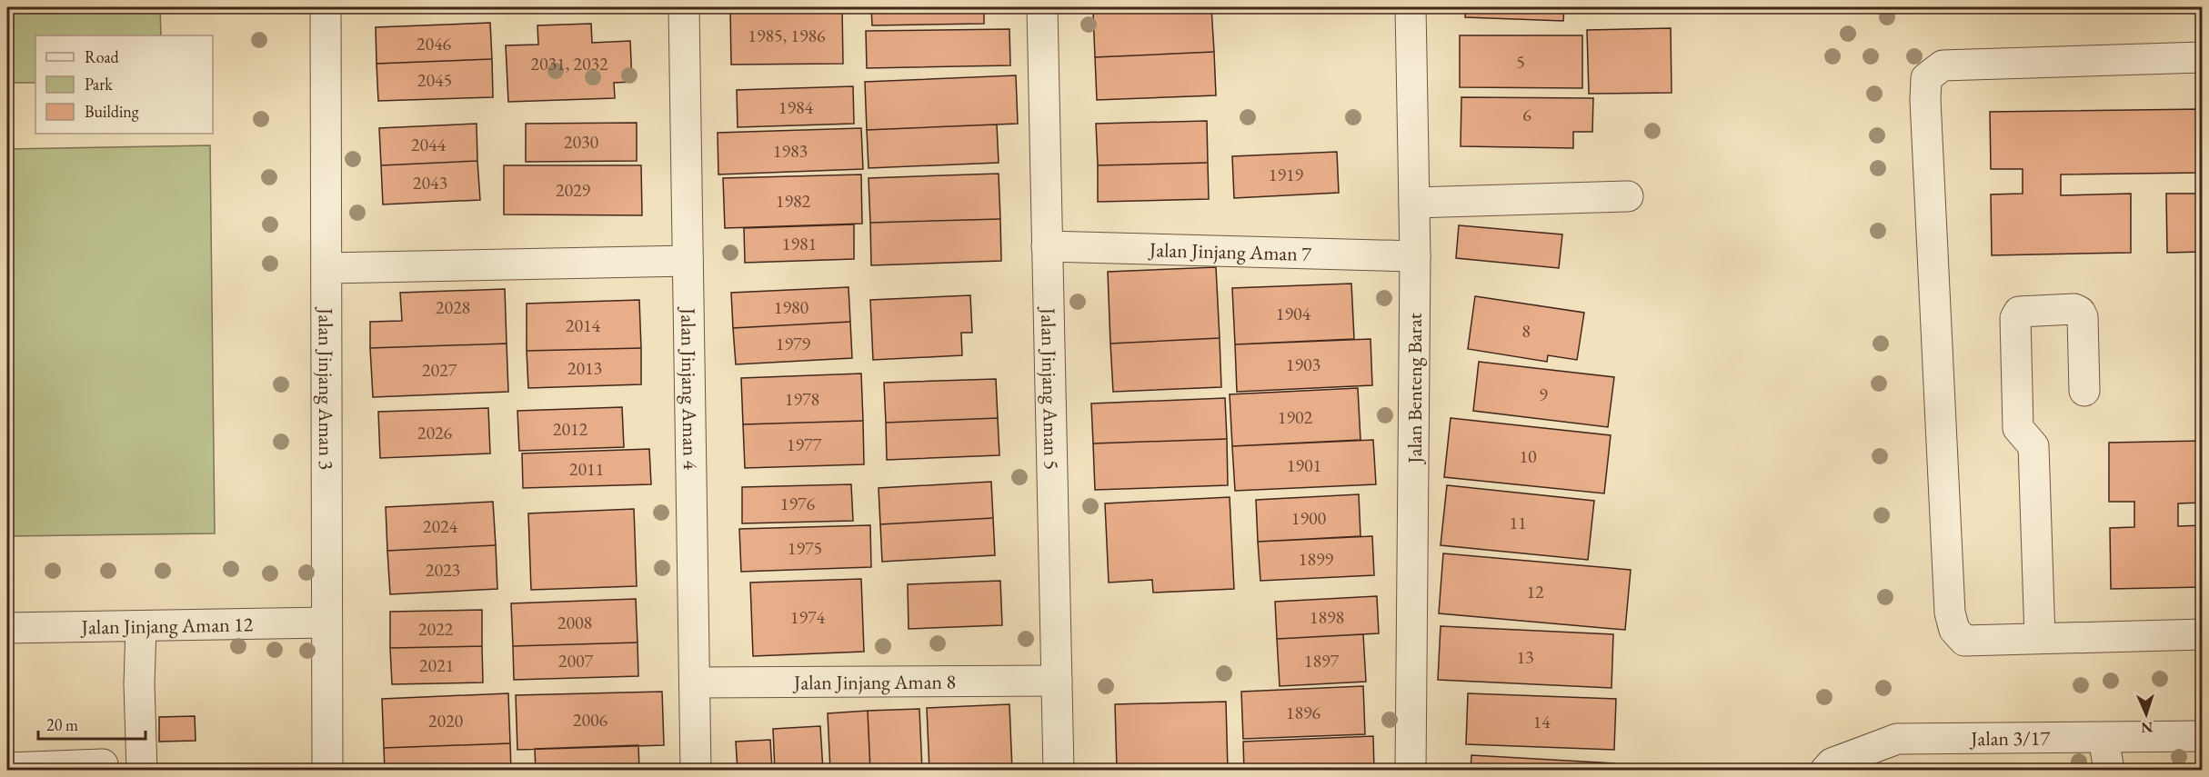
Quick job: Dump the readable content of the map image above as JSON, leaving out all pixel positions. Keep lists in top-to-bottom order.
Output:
{
  "streets": {
    "street": [
      "Jalan Jinjang Aman 7",
      "Jalan Jinjang Aman 3",
      "Jalan Jinjang Aman 4",
      "Jalan Benteng Barat",
      "Jalan Jinjang Aman 5",
      "Jalan Jinjang Aman 12",
      "Jalan Jinjang Aman 8",
      "Jalan 3/17"
    ]
  },
  "crossings": [
    ["Jalan Jinjang Aman 7", "Jalan Benteng Barat"],
    ["Jalan Jinjang Aman 7", "Jalan Jinjang Aman 5"],
    ["Jalan Jinjang Aman 3", "Jalan Jinjang Aman 12"],
    ["Jalan Jinjang Aman 4", "Jalan Jinjang Aman 8"],
    ["Jalan Jinjang Aman 5", "Jalan Jinjang Aman 8"]
  ],
  "house_numbers": [
    "1985, 1986",
    "2046",
    "5",
    "2031, 2032",
    "2045",
    "1984",
    "6",
    "2030",
    "2044",
    "1983",
    "1919",
    "2043",
    "2029",
    "1982",
    "1981",
    "2028",
    "1980",
    "1904",
    "2014",
    "8",
    "1979",
    "1903",
    "2013",
    "2027",
    "9",
    "1978",
    "1902",
    "2012",
    "2026",
    "1977",
    "10",
    "1901",
    "2011",
    "1976",
    "1900",
    "11",
    "2024",
    "1975",
    "1899",
    "2023",
    "12",
    "1974",
    "1898",
    "2008",
    "2022",
    "13",
    "2007",
    "1897",
    "2021",
    "1896",
    "2006",
    "2020",
    "14"
  ],
  "legend": ["Road", "Park", "Building"],
  "scale_bar": "20 m",
  "north": "bottom"
}
